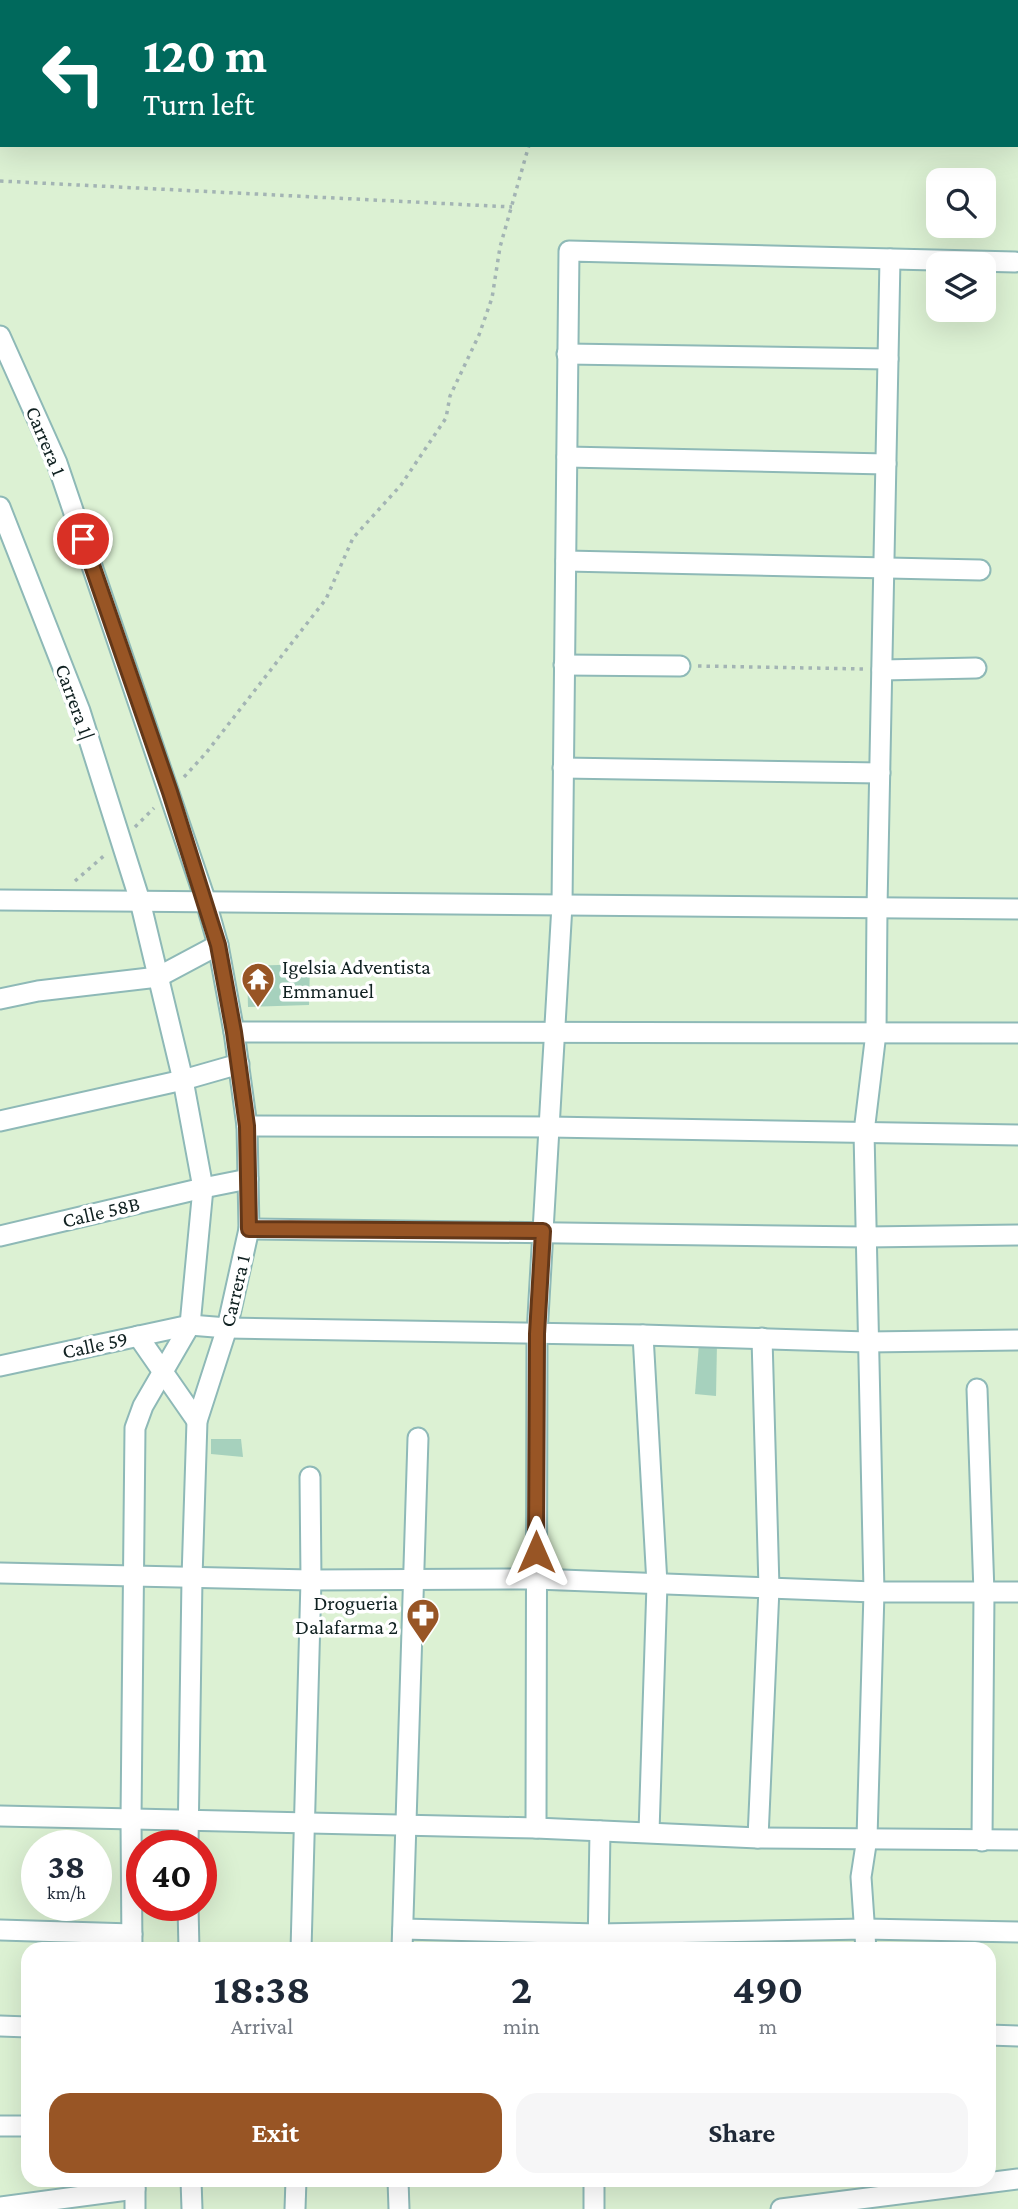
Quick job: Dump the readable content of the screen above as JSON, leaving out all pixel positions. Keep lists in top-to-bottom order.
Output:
{
  "streets": {
    "street": [
      "Carrera 1",
      "Carrera 1|",
      "Calle 58B",
      "Calle 59"
    ]
  },
  "crossings": [
    ["Carrera 1", "Calle 58B"],
    ["Carrera 1", "Calle 59"],
    ["Carrera 1|", "Calle 58B"],
    ["Carrera 1|", "Calle 59"]
  ],
  "places": {
    "temple": ["Igelsia Adventista Emmanuel"],
    "pharmacy": ["Drogueria Dalafarma 2"]
  },
  "page": {
    "turn": ["120 m", "Turn left"],
    "speed": "38 km/h",
    "limit": "40",
    "eta": [
      "18:38",
      "Arrival",
      "2",
      "min",
      "490",
      "m"
    ],
    "buttons": ["Exit", "Share"]
  }
}
